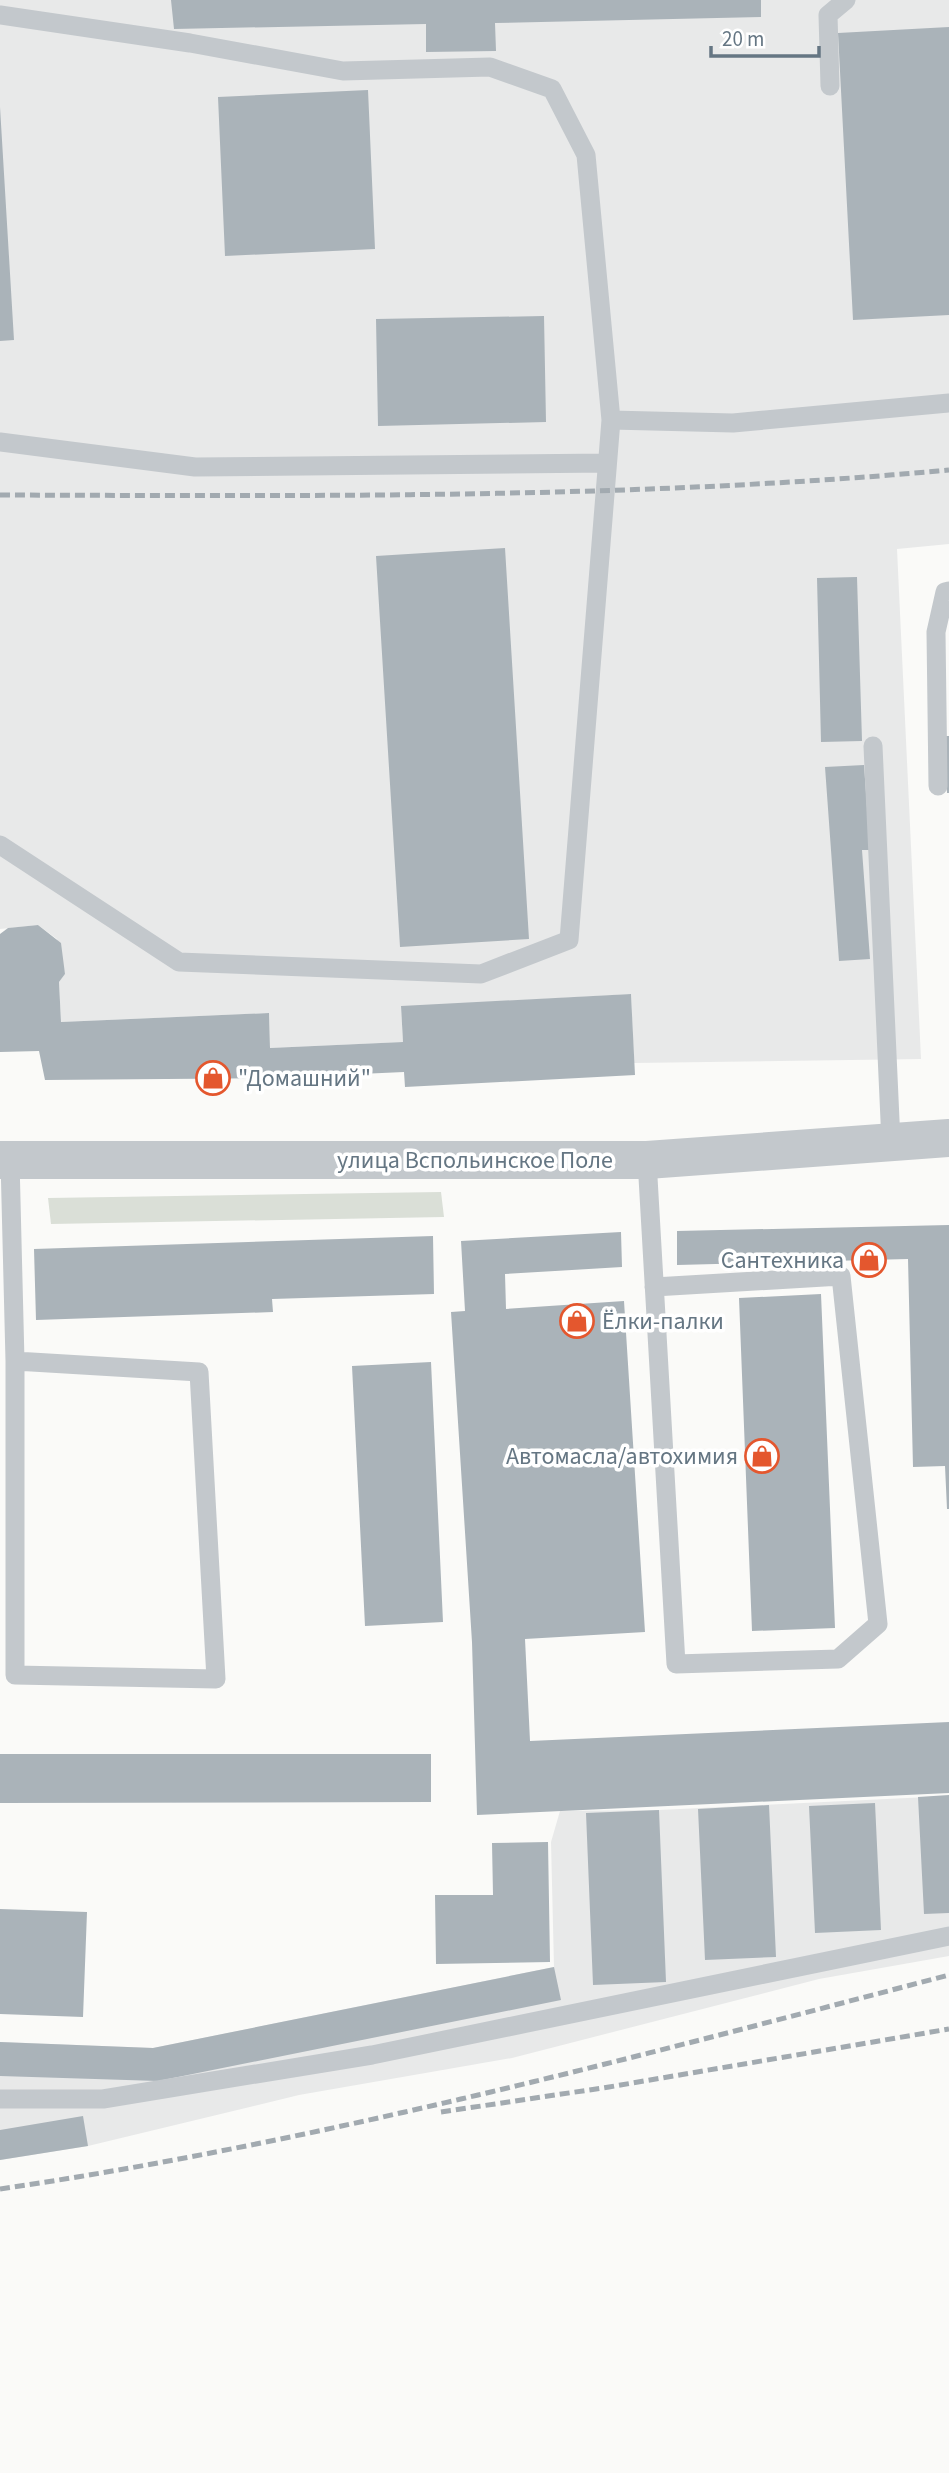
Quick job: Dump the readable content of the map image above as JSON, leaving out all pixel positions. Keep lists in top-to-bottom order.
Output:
{
  "streets": {
    "street": ["улица Вспольинское Поле"]
  },
  "places": {
    "shop": [
      "\"Домашний\"",
      "Сантехника",
      "Ёлки-палки",
      "Автомасла/автохимия"
    ]
  },
  "scale_bar": "20 m"
}
